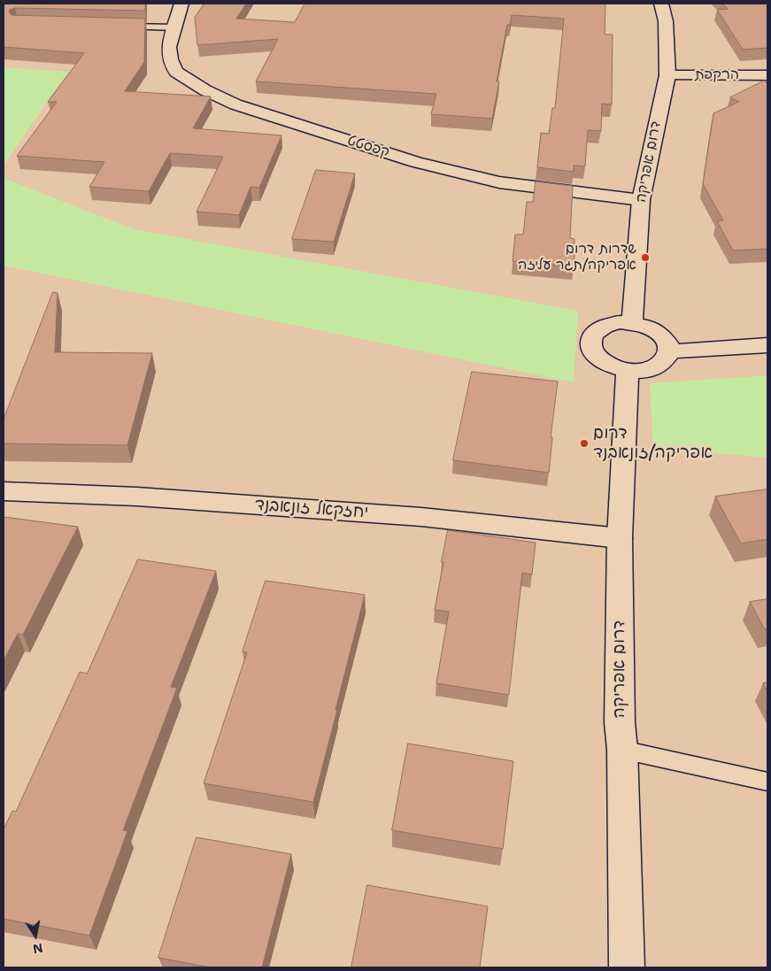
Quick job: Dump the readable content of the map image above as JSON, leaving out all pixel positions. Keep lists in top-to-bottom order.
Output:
{
  "streets": {
    "street": [
      "הרקפת",
      "קפסטט",
      "דרום אפריקה",
      "יחזקאל זונאבנד"
    ]
  },
  "crossings": [
    ["הרקפת", "דרום אפריקה"],
    ["קפסטט", "דרום אפריקה"],
    ["דרום אפריקה", "יחזקאל זונאבנד"]
  ],
  "places": ["שדרות דרום אפריקה/תגר עליזה", "דרום אפריקה/זונאבנד"],
  "north": "bottom"
}
